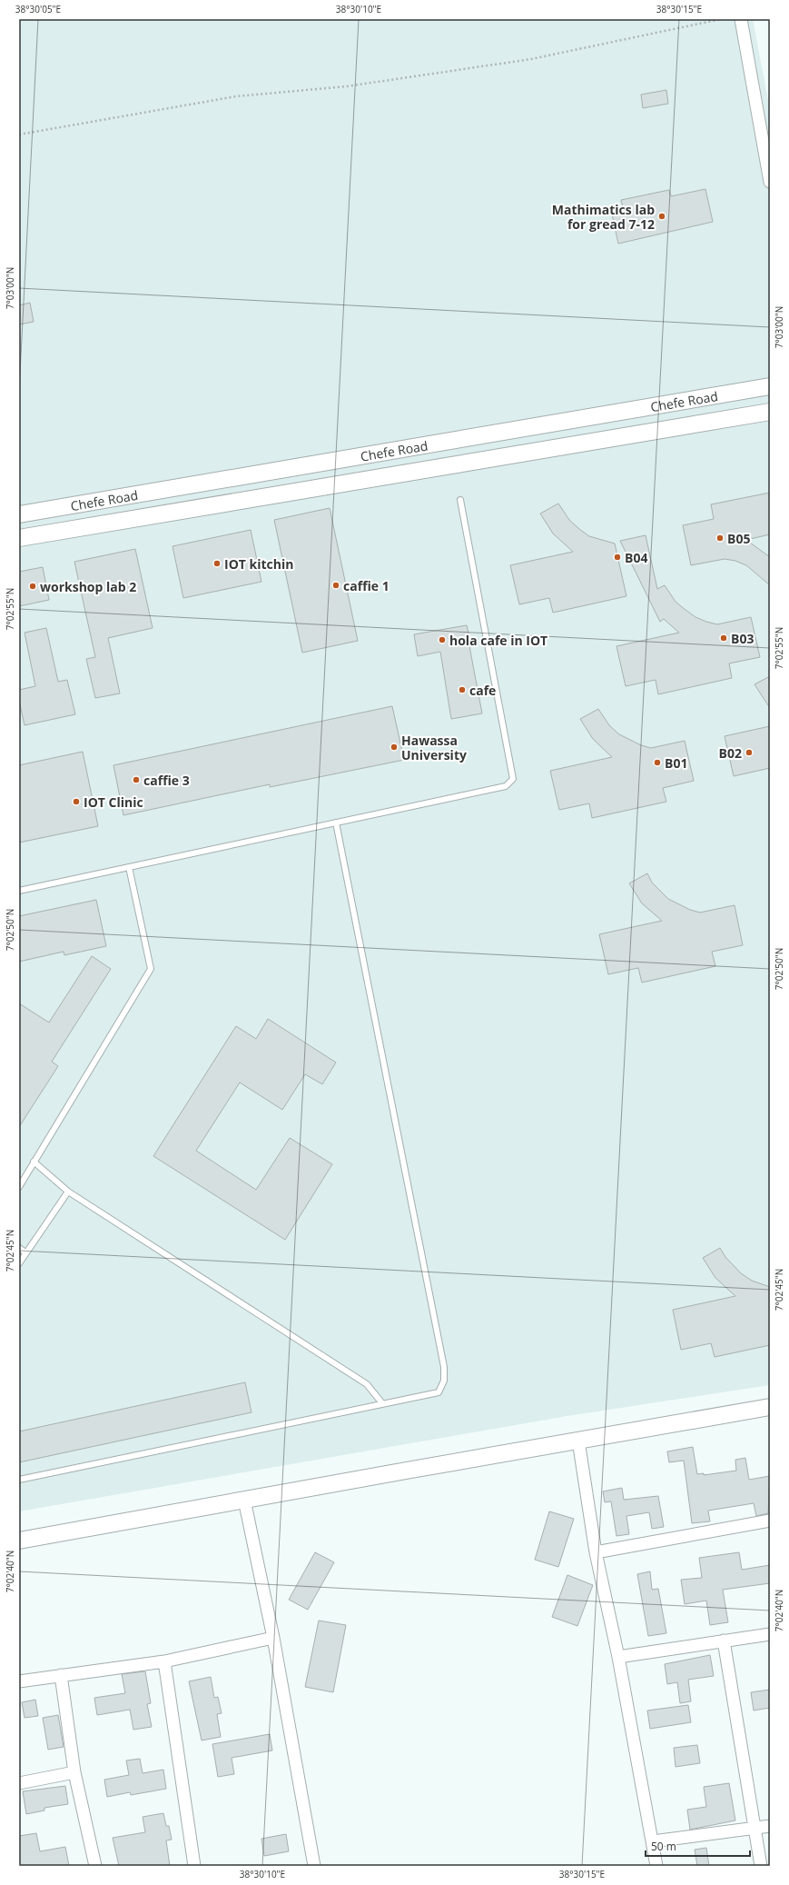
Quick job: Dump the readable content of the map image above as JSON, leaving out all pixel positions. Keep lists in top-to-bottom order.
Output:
{
  "streets": {
    "street": ["Chefe Road"]
  },
  "places": [
    "Mathimatics lab for gread 7-12",
    "B05",
    "B04",
    "IOT kitchin",
    "caffie 1",
    "workshop lab 2",
    "B03",
    "hola cafe in IOT",
    "cafe",
    "Hawassa University",
    "B02",
    "B01",
    "caffie 3",
    "IOT Clinic"
  ],
  "scale_bar": "50 m",
  "coordinates": [
    "38°30'05\"E",
    "38°30'10\"E",
    "38°30'15\"E",
    "7°03'00\"N",
    "7°02'55\"N",
    "7°02'50\"N",
    "7°02'45\"N",
    "7°02'40\"N"
  ]
}
